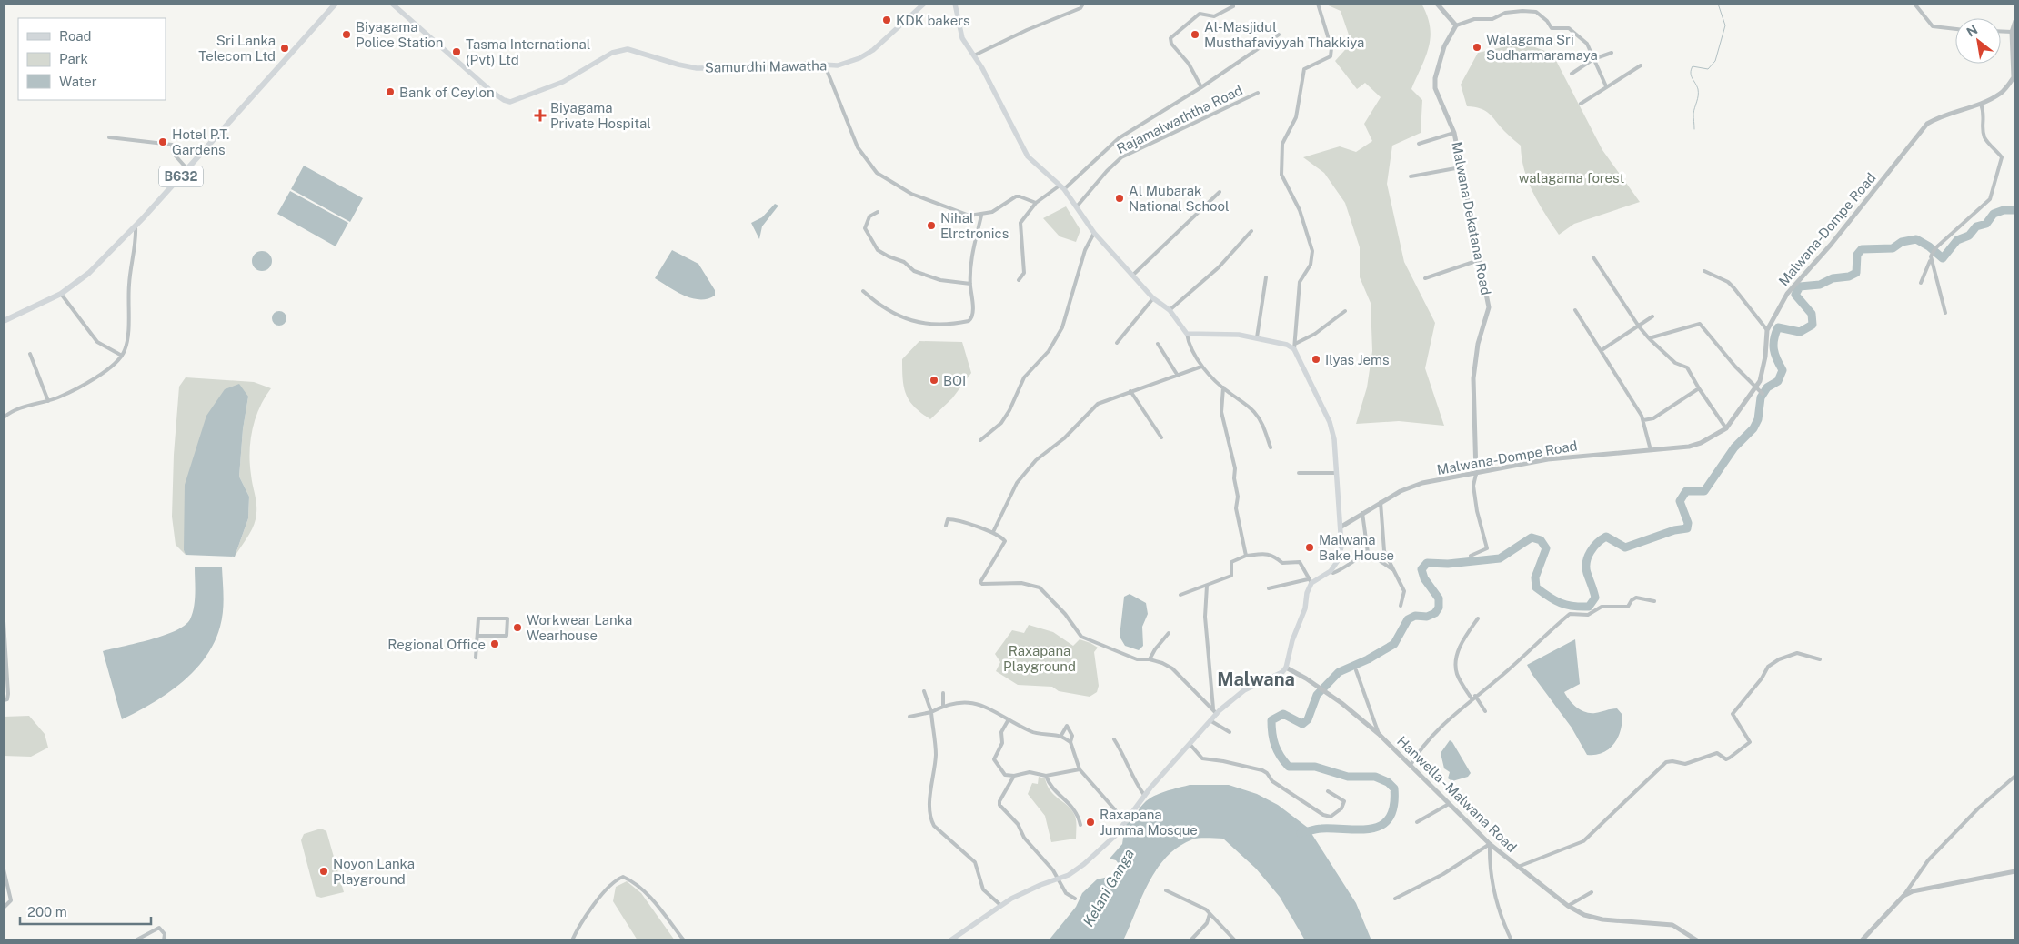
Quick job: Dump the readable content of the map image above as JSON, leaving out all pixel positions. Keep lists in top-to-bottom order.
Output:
{
  "streets": {
    "main road": ["Samurdhi Mawatha", "B632"],
    "street": [
      "Rajamalwaththa Road",
      "Malwana Dekatana Road",
      "Malwana-Dompe Road",
      "Hanwella - Malwana Road"
    ]
  },
  "crossings": [
    ["Malwana Dekatana Road", "Malwana-Dompe Road"]
  ],
  "districts": ["Malwana"],
  "water": ["Kelani Ganga"],
  "parks": ["walagama forest", "Raxapana Playground"],
  "places": {
    "other": [
      "KDK bakers",
      "Biyagama Police Station",
      "Al-Masjidul Musthafaviyyah Thakkiya",
      "Walagama Sri Sudharmaramaya",
      "Sri Lanka Telecom Ltd",
      "Tasma International (Pvt) Ltd",
      "Bank of Ceylon",
      "Hotel P.T. Gardens",
      "Al Mubarak National School",
      "Nihal Elrctronics",
      "Ilyas Jems",
      "BOI",
      "Malwana Bake House",
      "Workwear Lanka Wearhouse",
      "Regional Office",
      "Raxapana Jumma Mosque",
      "Noyon Lanka Playground"
    ],
    "health": ["Biyagama Private Hospital"]
  },
  "legend": ["Road", "Park", "Water"],
  "scale_bar": "200 m",
  "north": "top left"
}
